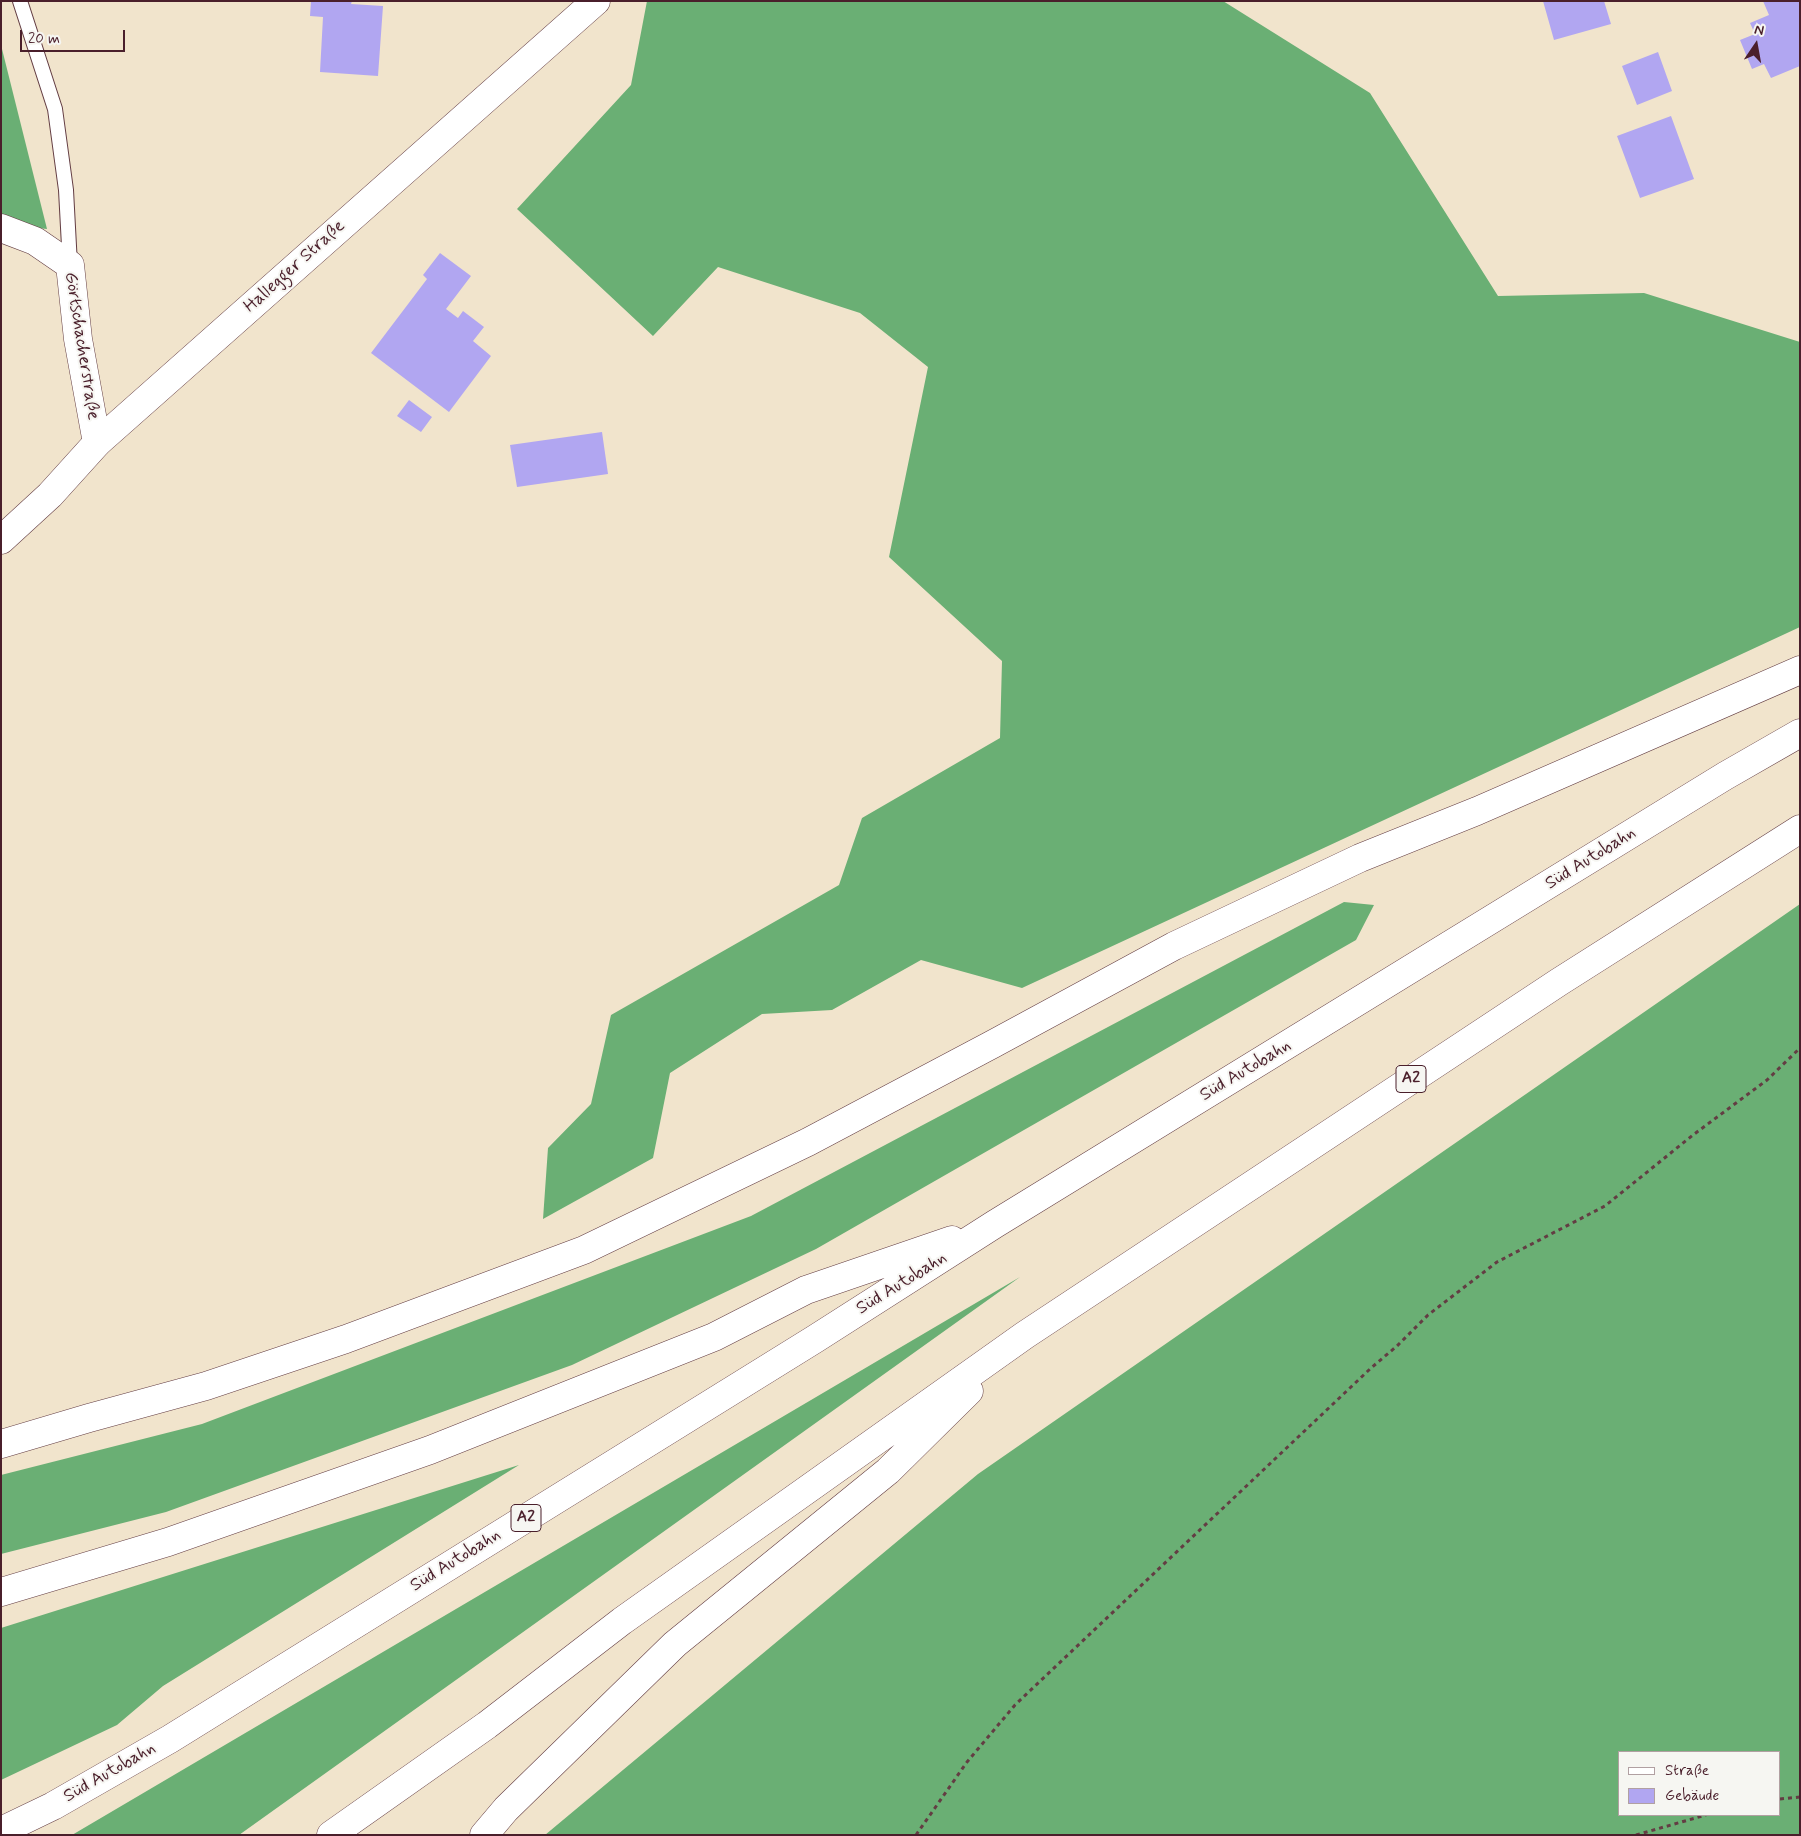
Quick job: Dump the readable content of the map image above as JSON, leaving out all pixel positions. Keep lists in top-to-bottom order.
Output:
{
  "streets": {
    "main road": [
      "Hallegger Straße",
      "Görtschacherstraße",
      "Süd Autobahn",
      "A2"
    ]
  },
  "crossings": [
    ["Hallegger Straße", "Görtschacherstraße"]
  ],
  "legend": ["Straße", "Gebäude"],
  "scale_bar": "20 m",
  "north": "top"
}
